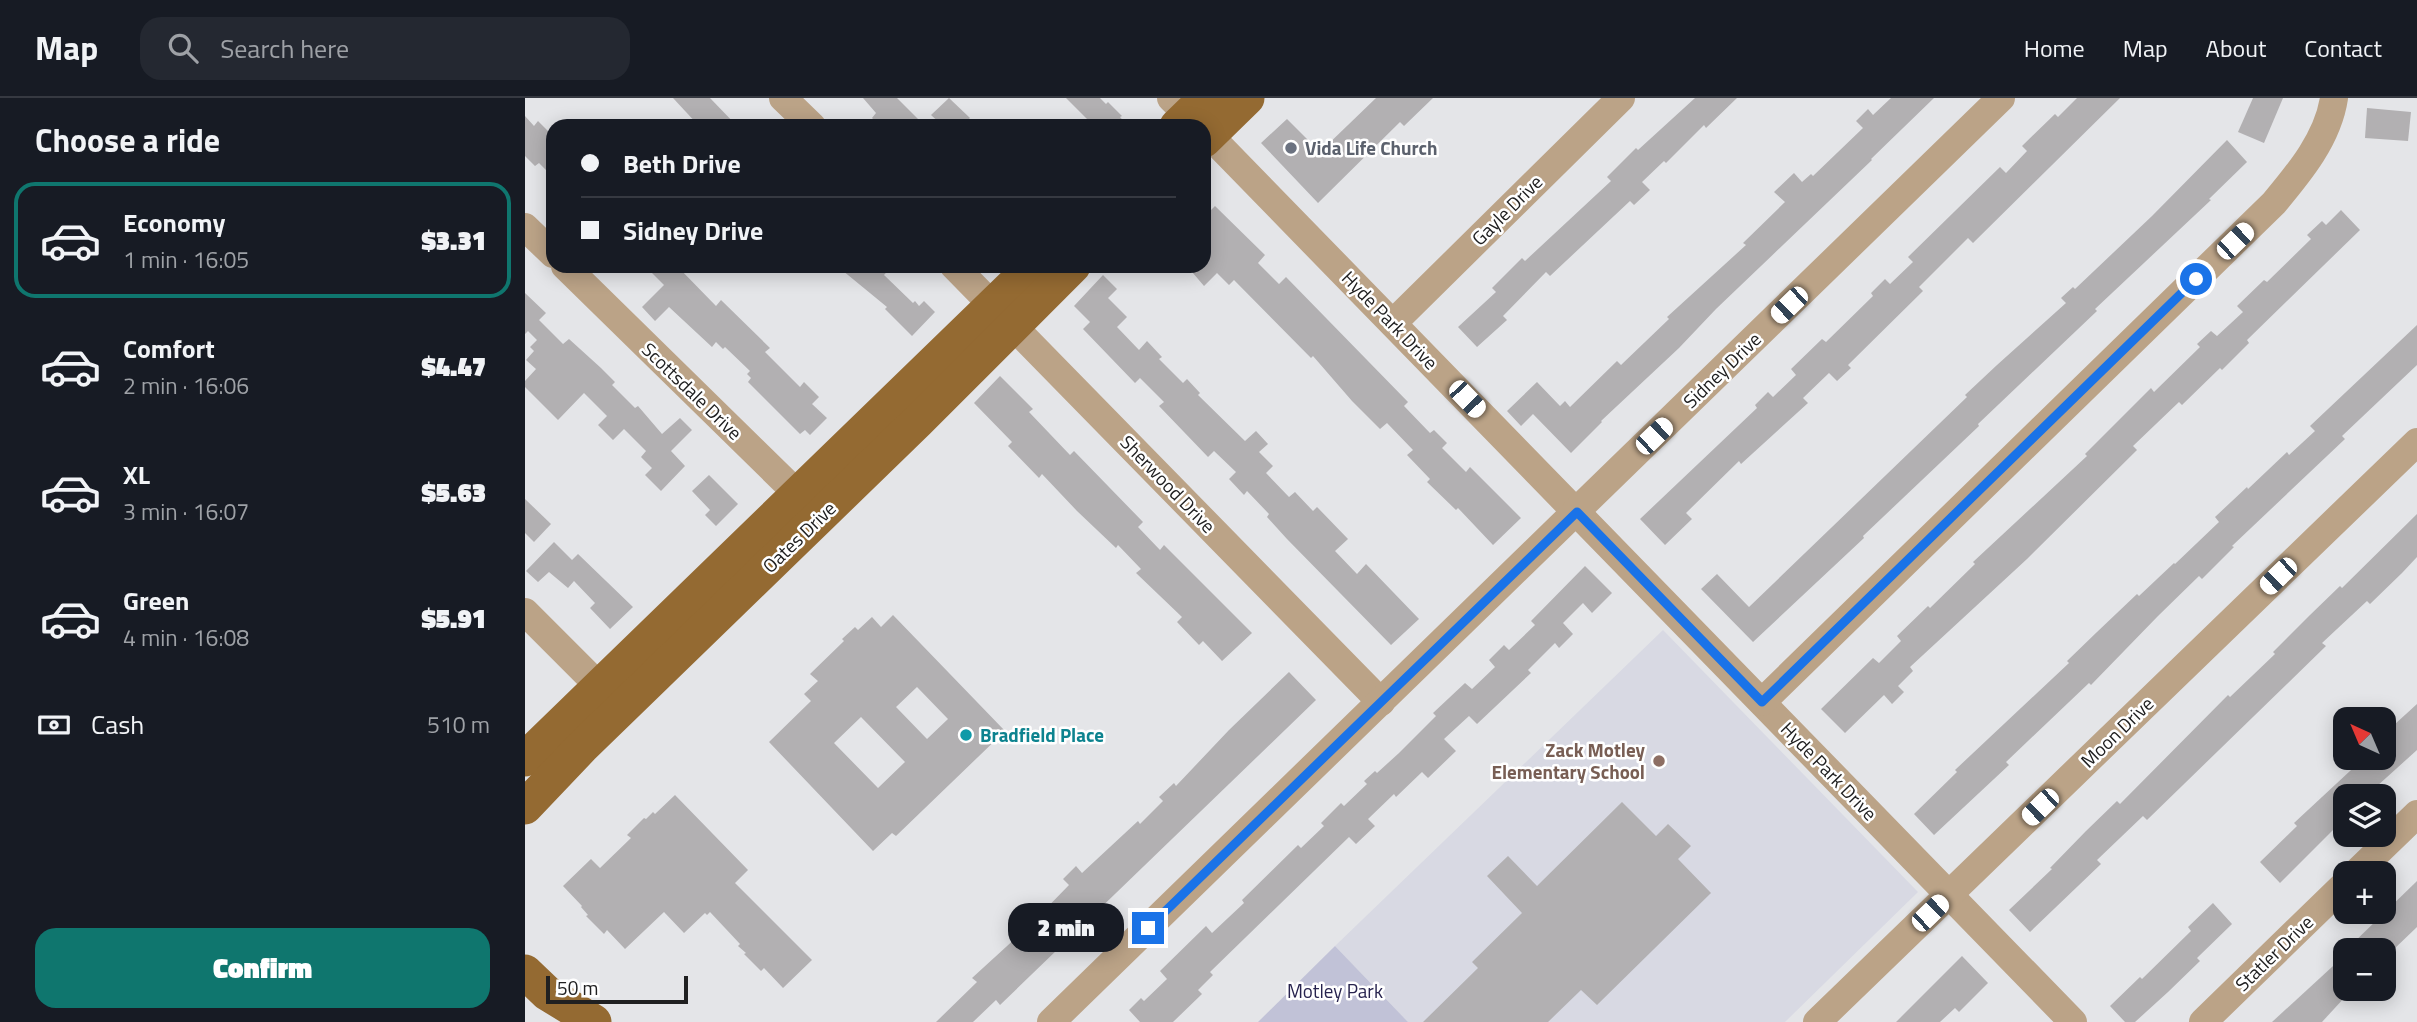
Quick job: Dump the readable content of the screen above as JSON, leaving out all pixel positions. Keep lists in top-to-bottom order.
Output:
{
  "streets": {
    "main road": ["Oates Drive"],
    "street": [
      "Gayle Drive",
      "Hyde Park Drive",
      "Sidney Drive",
      "Scottsdale Drive",
      "Sherwood Drive",
      "Moon Drive",
      "Statler Drive"
    ]
  },
  "crossings": [
    ["Gayle Drive", "Hyde Park Drive"],
    ["Hyde Park Drive", "Sidney Drive"],
    ["Hyde Park Drive", "Moon Drive"],
    ["Sidney Drive", "Sherwood Drive"],
    ["Scottsdale Drive", "Oates Drive"],
    ["Sherwood Drive", "Oates Drive"]
  ],
  "parks": ["Motley Park"],
  "places": ["Vida Life Church", "Bradfield Place", "Zack Motley Elementary School"],
  "scale_bar": "50 m",
  "north": "top left",
  "page": {
    "header": "Map",
    "search": "Search here",
    "nav": [
      "Home",
      "Map",
      "About",
      "Contact"
    ],
    "heading": "Choose a ride",
    "banner": ["Beth Drive", "Sidney Drive"],
    "list": [
      {
        "name": "Economy",
        "note": "1 min · 16:05",
        "value": "$3.31"
      },
      {
        "name": "Comfort",
        "note": "2 min · 16:06",
        "value": "$4.47"
      },
      {
        "name": "XL",
        "note": "3 min · 16:07",
        "value": "$5.63"
      },
      {
        "name": "Green",
        "note": "4 min · 16:08",
        "value": "$5.91"
      }
    ],
    "pay": ["Cash", "510 m"],
    "map_buttons": ["+", "−"],
    "bubble": "2 min",
    "buttons": "Confirm",
    "scale": "50 m"
  }
}
